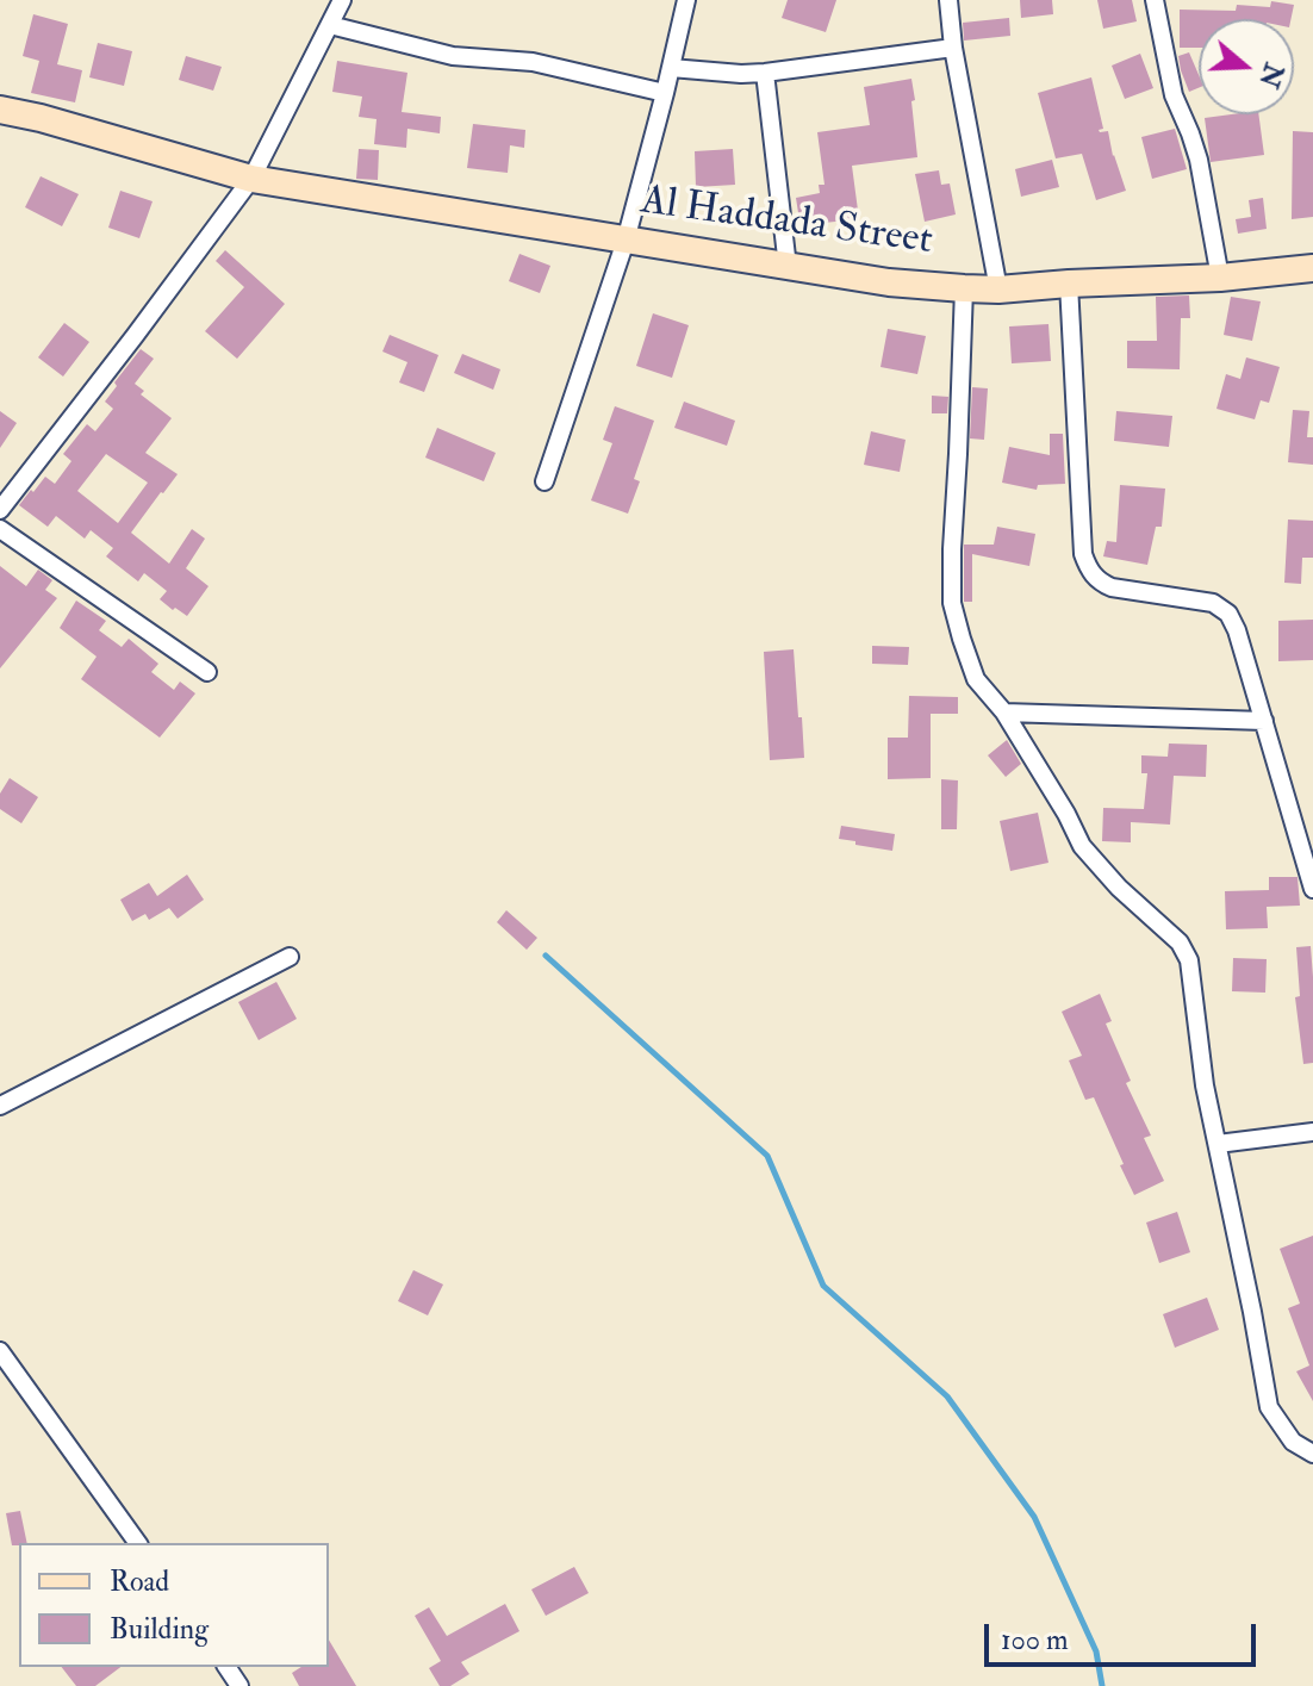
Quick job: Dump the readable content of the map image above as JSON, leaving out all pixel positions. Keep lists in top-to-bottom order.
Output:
{
  "streets": {
    "street": ["Al Haddada Street"]
  },
  "legend": ["Road", "Building"],
  "scale_bar": "100 m",
  "north": "right"
}
